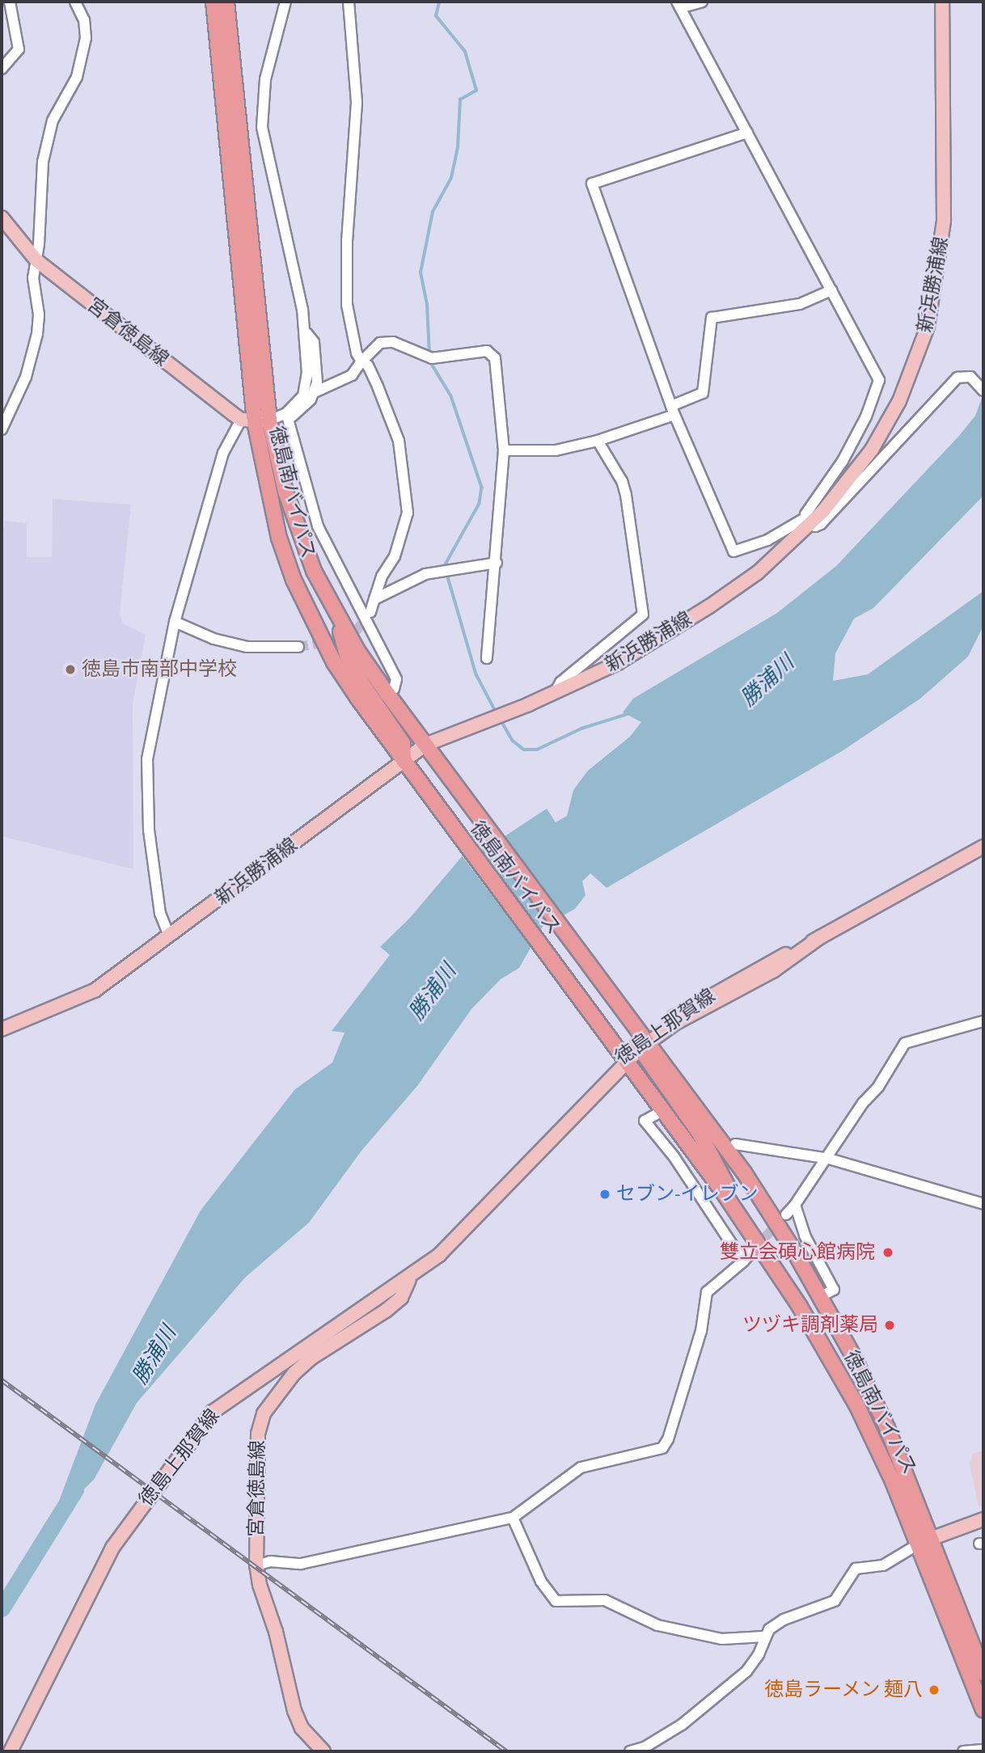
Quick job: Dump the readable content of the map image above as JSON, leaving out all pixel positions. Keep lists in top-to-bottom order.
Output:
{
  "streets": {
    "highway": ["徳島南バイパス"],
    "main road": ["新浜勝浦線", "宮倉徳島線", "徳島上那賀線"]
  },
  "crossings": [
    ["新浜勝浦線", "徳島南バイパス"],
    ["宮倉徳島線", "徳島南バイパス"],
    ["宮倉徳島線", "徳島上那賀線"],
    ["徳島南バイパス", "徳島上那賀線"]
  ],
  "water": ["勝浦川"],
  "places": [
    "徳島市南部中学校",
    "セブン-イレブン",
    "雙立会碩心館病院",
    "ツヅキ調剤薬局",
    "徳島ラーメン 麺八"
  ]
}
